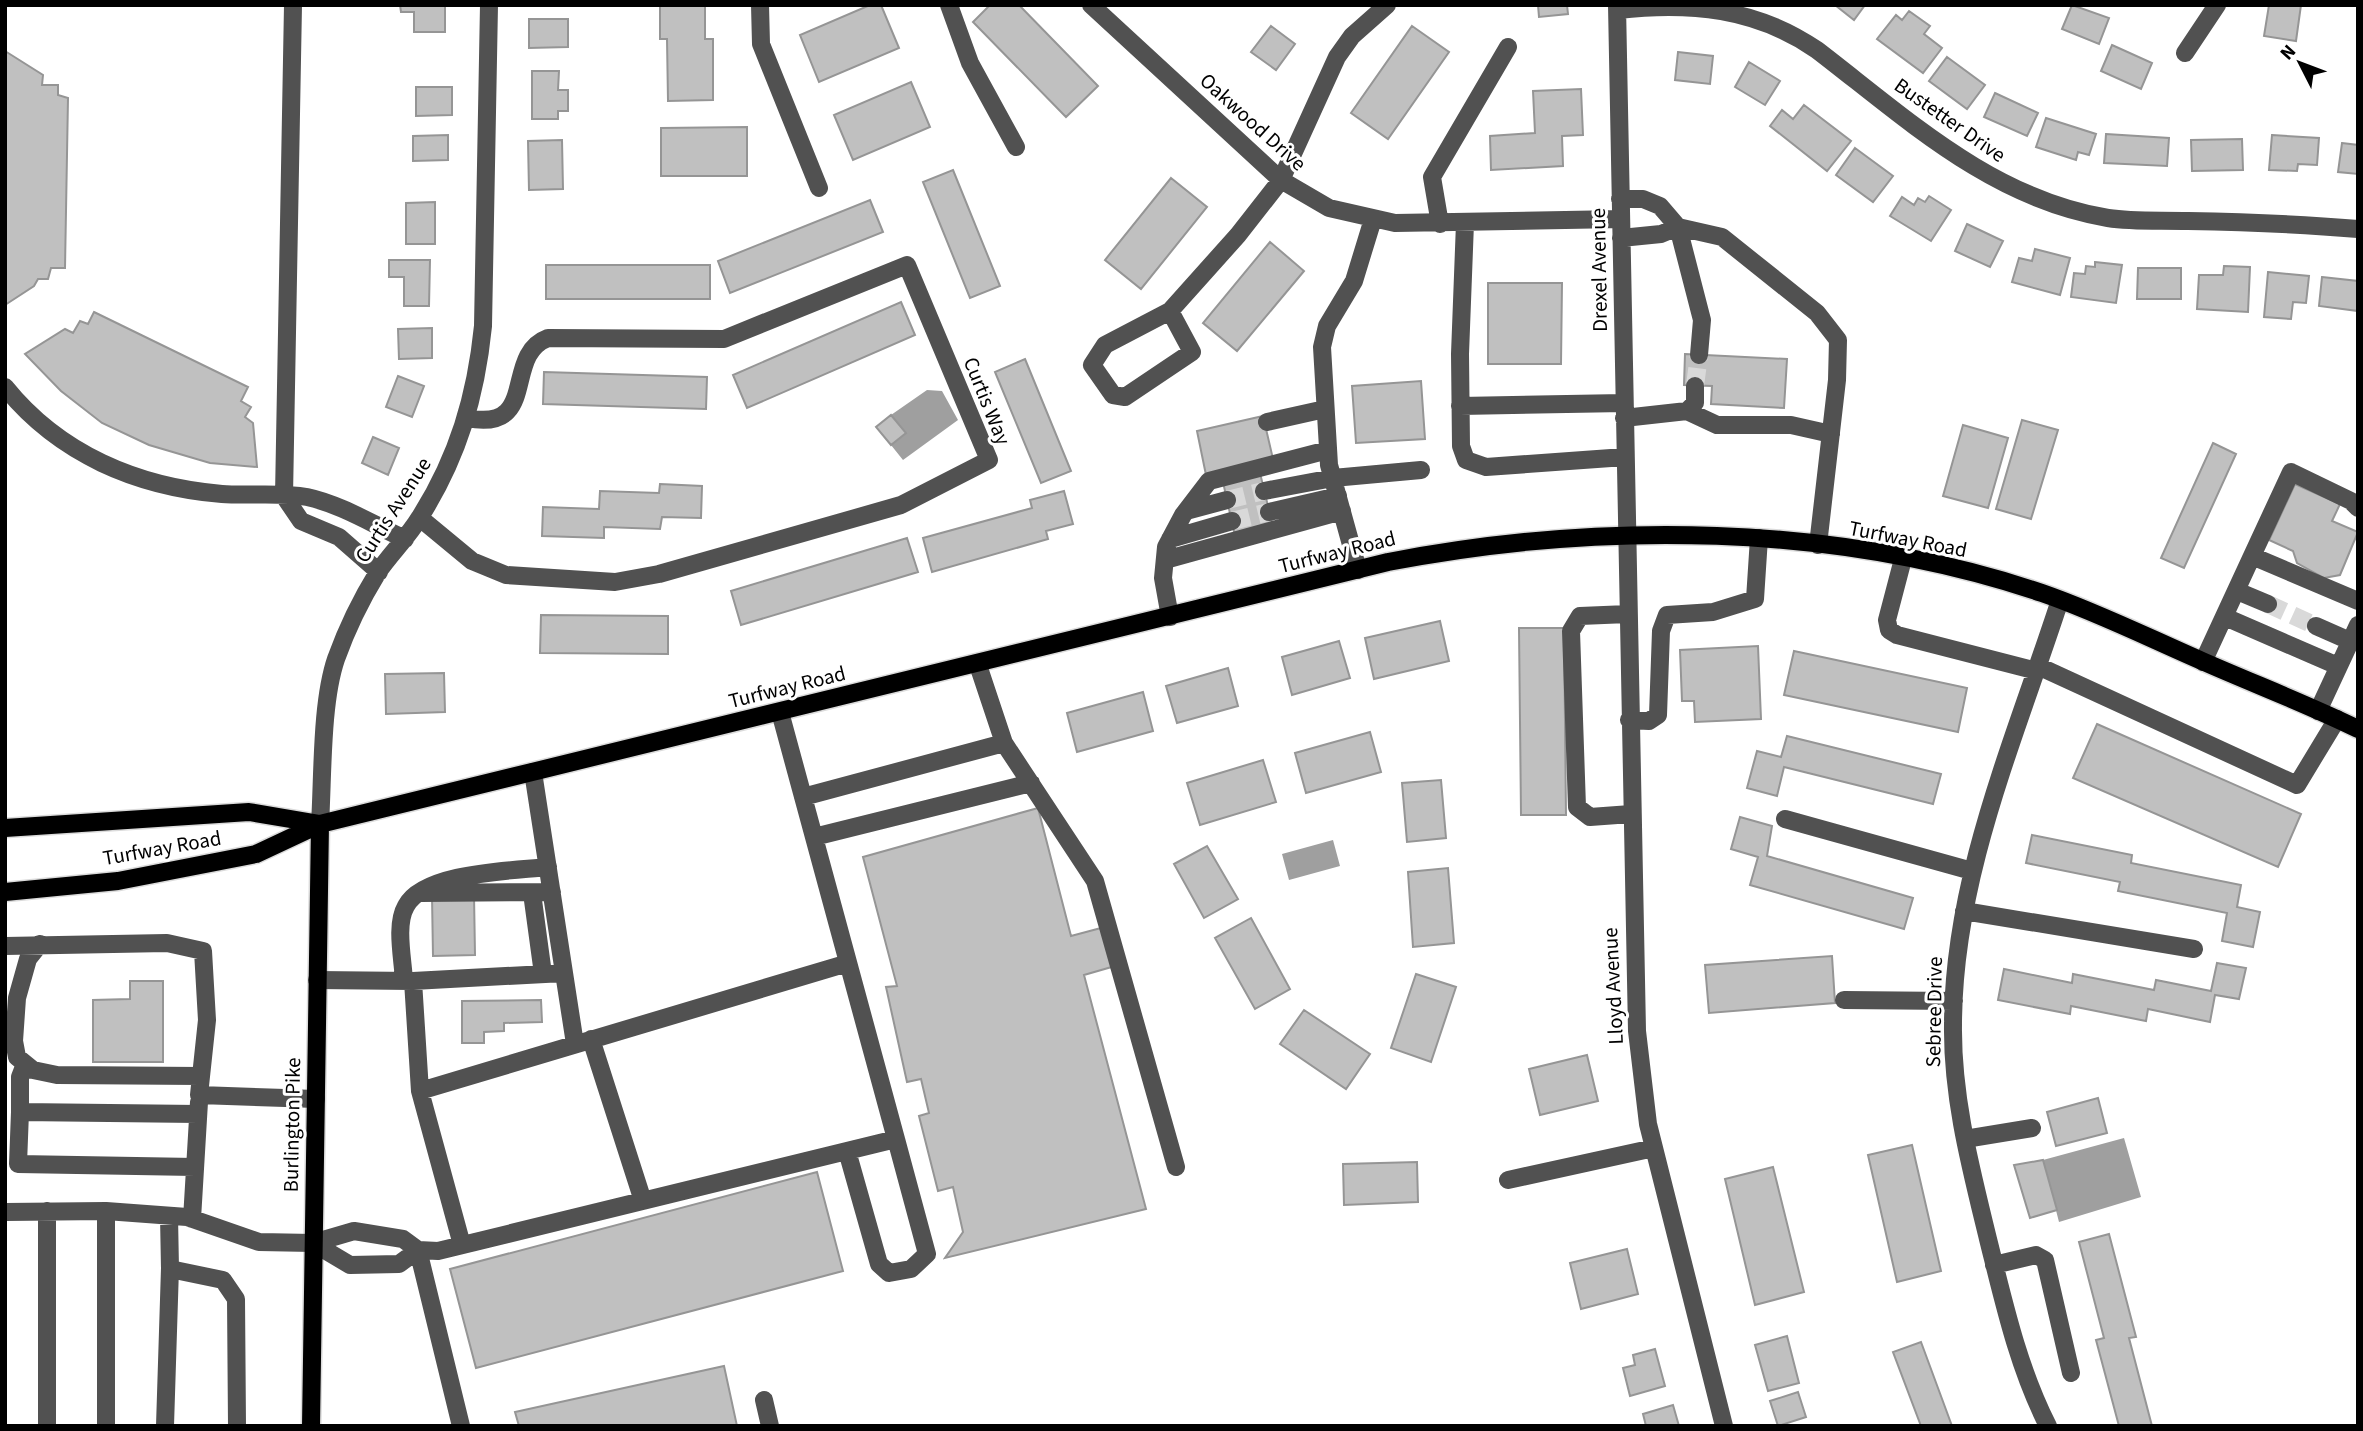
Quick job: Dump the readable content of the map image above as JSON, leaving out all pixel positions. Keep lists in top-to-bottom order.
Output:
{
  "streets": {
    "main road": ["Turfway Road", "Burlington Pike"],
    "street": [
      "Bustetter Drive",
      "Oakwood Drive",
      "Drexel Avenue",
      "Curtis Way",
      "Curtis Avenue",
      "Lloyd Avenue",
      "Sebree Drive"
    ]
  },
  "crossings": [
    ["Bustetter Drive", "Drexel Avenue"],
    ["Oakwood Drive", "Drexel Avenue"],
    ["Drexel Avenue", "Turfway Road"],
    ["Drexel Avenue", "Lloyd Avenue"],
    ["Curtis Way", "Curtis Avenue"],
    ["Curtis Avenue", "Turfway Road"],
    ["Curtis Avenue", "Burlington Pike"],
    ["Turfway Road", "Lloyd Avenue"],
    ["Turfway Road", "Sebree Drive"],
    ["Turfway Road", "Burlington Pike"]
  ],
  "north": "top left"
}
